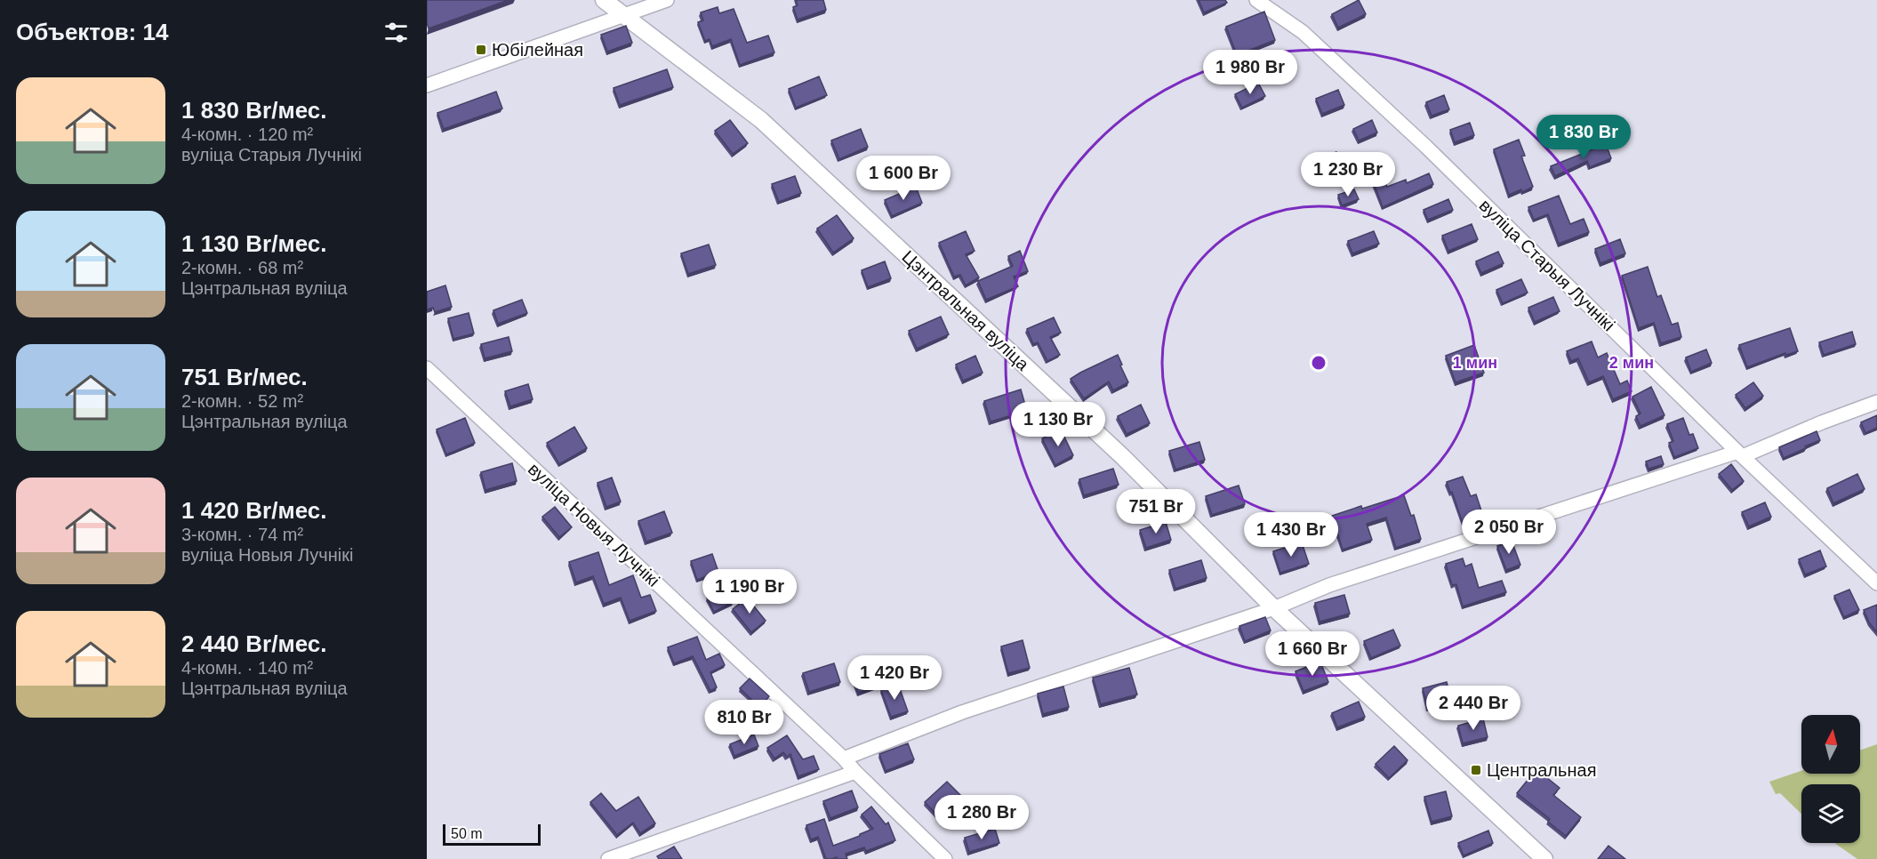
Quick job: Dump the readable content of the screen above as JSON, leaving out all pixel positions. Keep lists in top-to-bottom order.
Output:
{
  "streets": {
    "main road": ["Цэнтральная вуліца"],
    "street": ["вуліца Старыя Лучнікі", "вуліца Новыя Лучнікі"]
  },
  "places": {
    "transit": ["Юбілейная", "Центральная"]
  },
  "scale_bar": "50 m",
  "north": "top",
  "page": {
    "heading": "Объектов: 14",
    "price": [
      "1 980 Br",
      "1 830 Br",
      "1 230 Br",
      "1 600 Br",
      "1 130 Br",
      "751 Br",
      "2 050 Br",
      "1 430 Br",
      "1 190 Br",
      "1 660 Br",
      "1 420 Br",
      "2 440 Br",
      "810 Br",
      "1 280 Br"
    ],
    "list": [
      {
        "name": "1 830 Br/мес.",
        "note": "4-комн. · 120 m² · вуліца Старыя Лучнікі"
      },
      {
        "name": "1 130 Br/мес.",
        "note": "2-комн. · 68 m² · Цэнтральная вуліца"
      },
      {
        "name": "751 Br/мес.",
        "note": "2-комн. · 52 m² · Цэнтральная вуліца"
      },
      {
        "name": "1 420 Br/мес.",
        "note": "3-комн. · 74 m² · вуліца Новыя Лучнікі"
      },
      {
        "name": "2 440 Br/мес.",
        "note": "4-комн. · 140 m² · Цэнтральная вуліца"
      }
    ],
    "scale": "50 m"
  },
  "rings": ["1 мин", "2 мин"]
}
